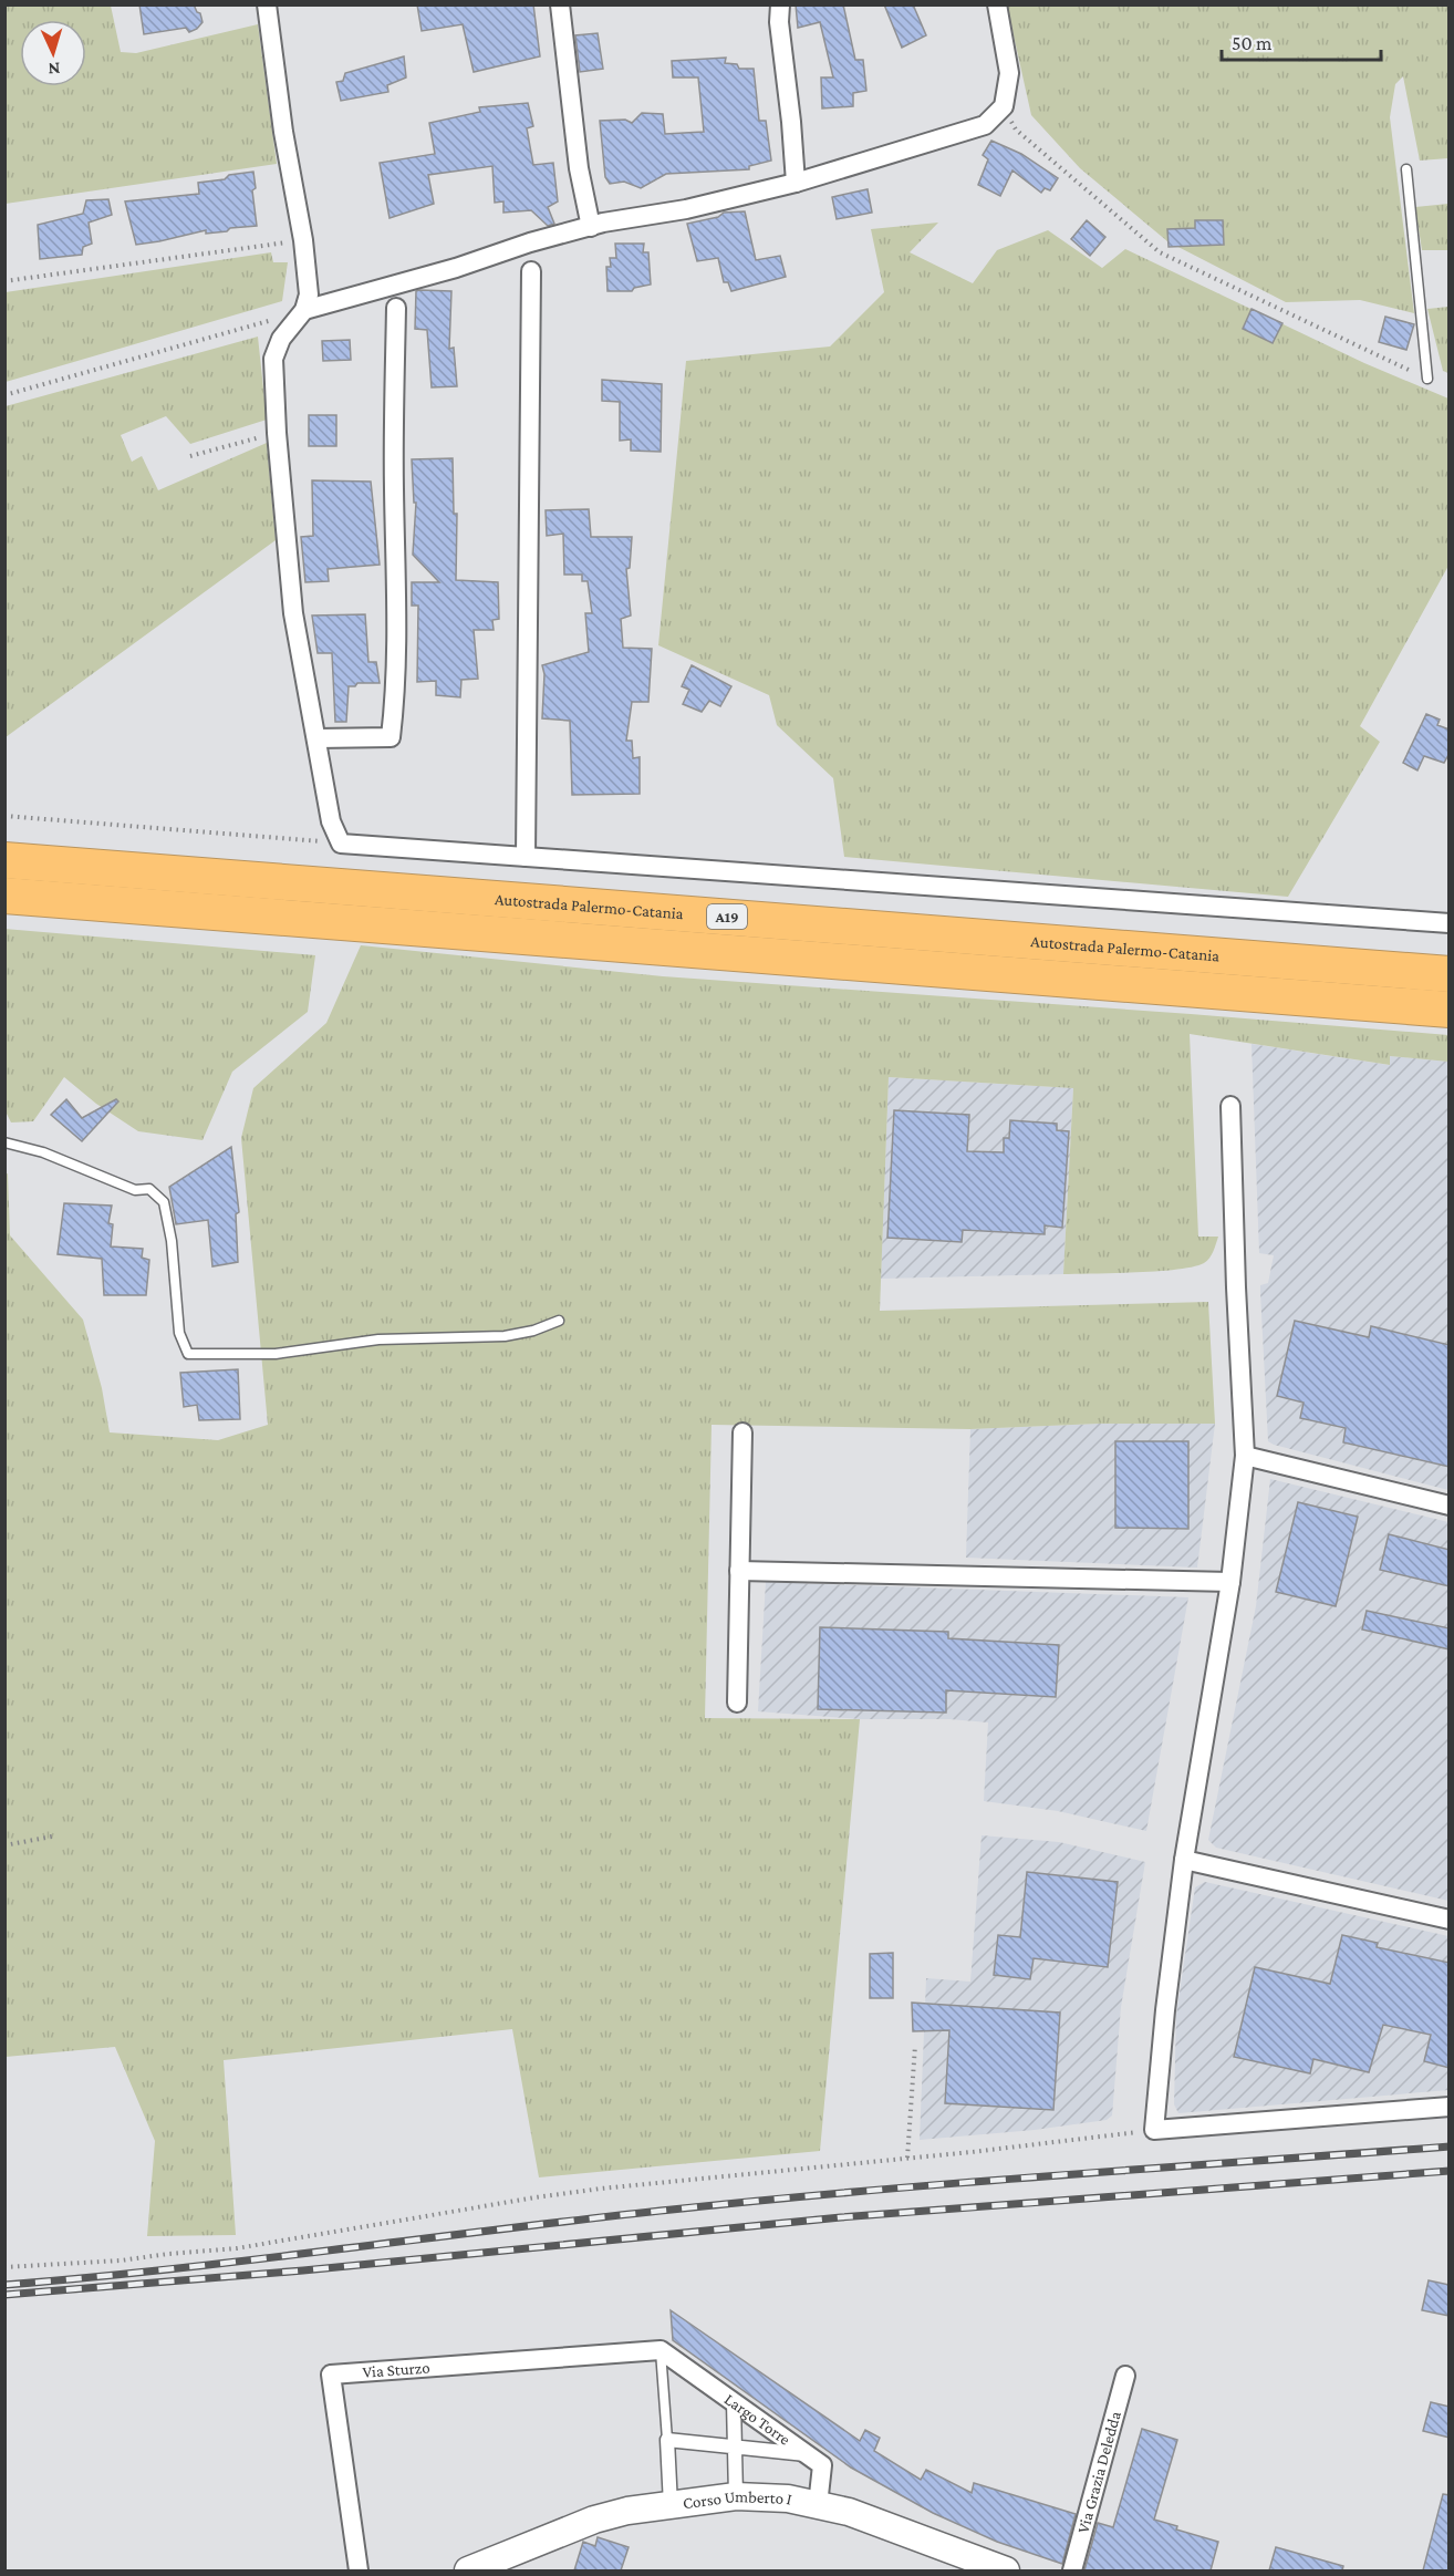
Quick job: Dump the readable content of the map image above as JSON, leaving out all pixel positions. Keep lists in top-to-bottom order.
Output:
{
  "streets": {
    "highway": ["Autostrada Palermo-Catania", "A19"],
    "main road": ["Corso Umberto I"],
    "street": ["Via Sturzo", "Largo Torre", "Via Grazia Deledda"]
  },
  "crossings": [
    ["Via Sturzo", "Largo Torre"],
    ["Largo Torre", "Corso Umberto I"]
  ],
  "scale_bar": "50 m",
  "north": "bottom"
}
